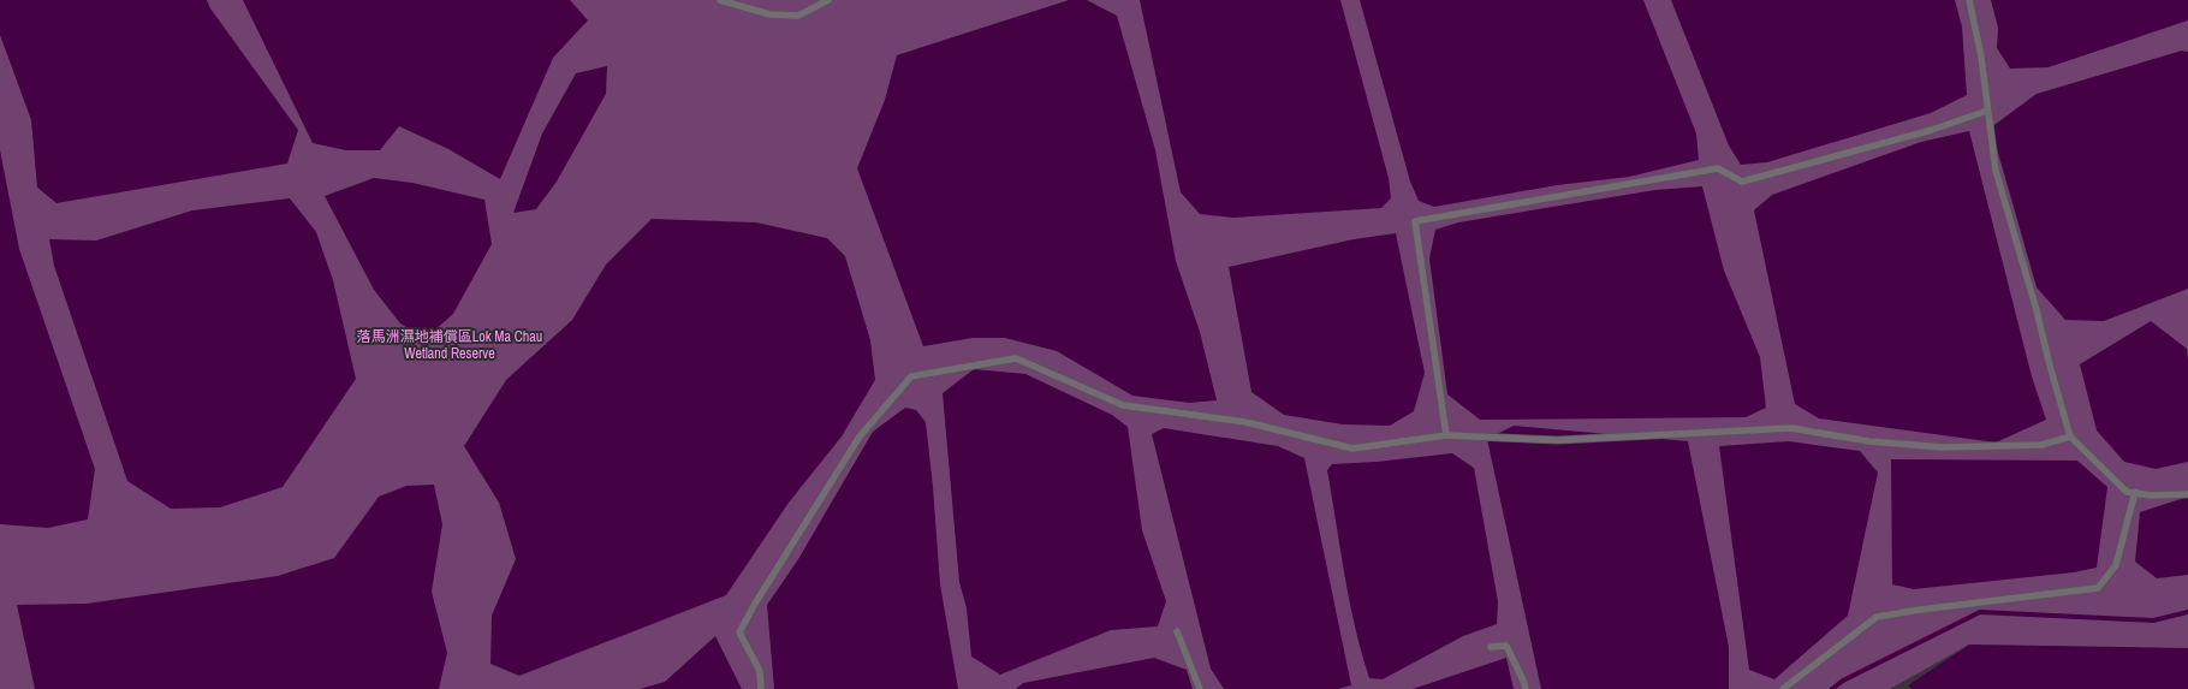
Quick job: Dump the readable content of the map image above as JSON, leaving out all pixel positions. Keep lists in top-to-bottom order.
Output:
{
  "parks": ["落馬洲濕地補償區Lok Ma Chau Wetland Reserve"]
}
